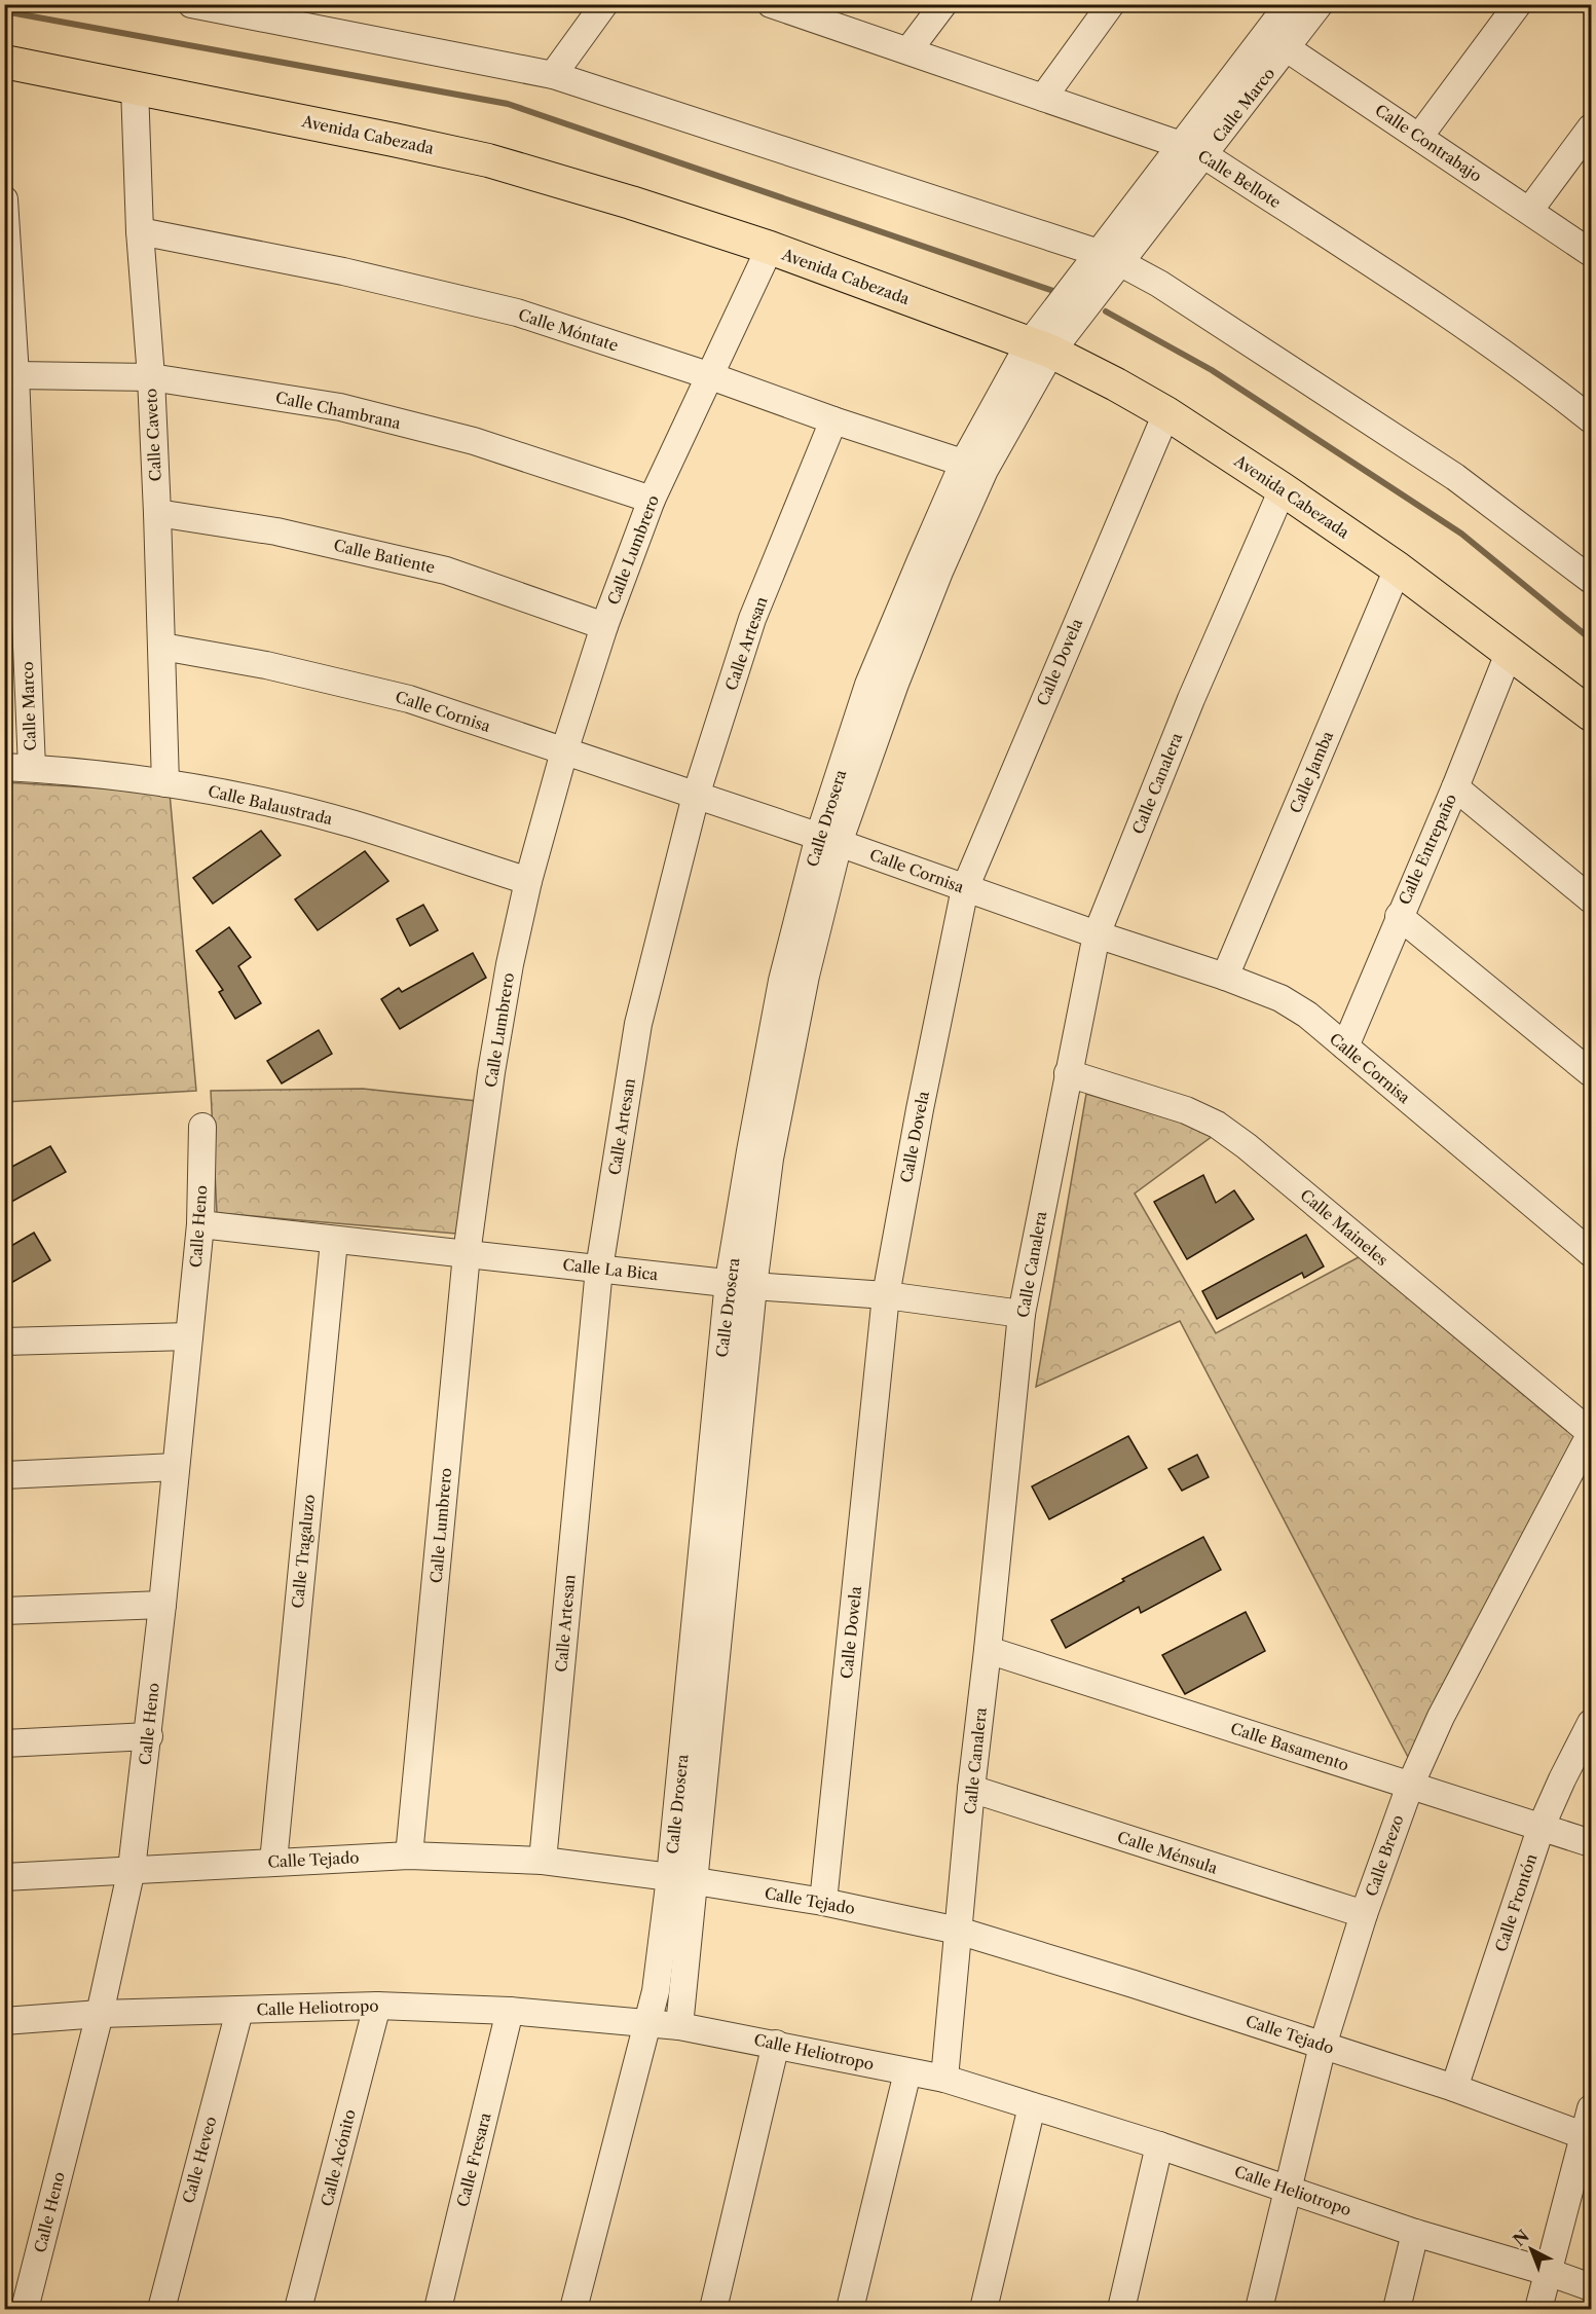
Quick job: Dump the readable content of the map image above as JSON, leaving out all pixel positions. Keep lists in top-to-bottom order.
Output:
{
  "streets": {
    "main road": ["Avenida Cabezada"],
    "street": [
      "Calle Marco",
      "Calle Contrabajo",
      "Calle Bellote",
      "Calle Móntate",
      "Calle Chambrana",
      "Calle Caveto",
      "Calle Lumbrero",
      "Calle Batiente",
      "Calle Artesan",
      "Calle Dovela",
      "Calle Cornisa",
      "Calle Jamba",
      "Calle Canalera",
      "Calle Balaustrada",
      "Calle Drosera",
      "Calle Entrepaño",
      "Calle Heno",
      "Calle Maineles",
      "Calle La Bica",
      "Calle Tragaluzo",
      "Calle Basamento",
      "Calle Ménsula",
      "Calle Brezo",
      "Calle Tejado",
      "Calle Frontón",
      "Calle Heliotropo",
      "Calle Acónito",
      "Calle Heveo",
      "Calle Fresara"
    ]
  },
  "crossings": [
    ["Calle Marco", "Avenida Cabezada"],
    ["Calle Marco", "Calle Contrabajo"],
    ["Calle Marco", "Calle Bellote"],
    ["Calle Marco", "Calle Chambrana"],
    ["Calle Marco", "Calle Balaustrada"],
    ["Calle Marco", "Calle Drosera"],
    ["Avenida Cabezada", "Calle Caveto"],
    ["Avenida Cabezada", "Calle Lumbrero"],
    ["Avenida Cabezada", "Calle Dovela"],
    ["Avenida Cabezada", "Calle Jamba"],
    ["Avenida Cabezada", "Calle Canalera"],
    ["Avenida Cabezada", "Calle Drosera"],
    ["Avenida Cabezada", "Calle Entrepaño"],
    ["Calle Móntate", "Calle Caveto"],
    ["Calle Móntate", "Calle Lumbrero"],
    ["Calle Móntate", "Calle Artesan"],
    ["Calle Móntate", "Calle Drosera"],
    ["Calle Chambrana", "Calle Caveto"],
    ["Calle Chambrana", "Calle Lumbrero"],
    ["Calle Caveto", "Calle Batiente"],
    ["Calle Caveto", "Calle Cornisa"],
    ["Calle Caveto", "Calle Balaustrada"],
    ["Calle Lumbrero", "Calle Batiente"],
    ["Calle Lumbrero", "Calle Cornisa"],
    ["Calle Lumbrero", "Calle Balaustrada"],
    ["Calle Lumbrero", "Calle La Bica"],
    ["Calle Lumbrero", "Calle Tejado"],
    ["Calle Artesan", "Calle Cornisa"],
    ["Calle Artesan", "Calle La Bica"],
    ["Calle Artesan", "Calle Tejado"],
    ["Calle Dovela", "Calle Cornisa"],
    ["Calle Dovela", "Calle La Bica"],
    ["Calle Dovela", "Calle Tejado"],
    ["Calle Cornisa", "Calle Jamba"],
    ["Calle Cornisa", "Calle Canalera"],
    ["Calle Cornisa", "Calle Drosera"],
    ["Calle Cornisa", "Calle Entrepaño"],
    ["Calle Canalera", "Calle Maineles"],
    ["Calle Canalera", "Calle La Bica"],
    ["Calle Canalera", "Calle Basamento"],
    ["Calle Canalera", "Calle Ménsula"],
    ["Calle Canalera", "Calle Tejado"],
    ["Calle Canalera", "Calle Heliotropo"],
    ["Calle Drosera", "Calle La Bica"],
    ["Calle Drosera", "Calle Tejado"],
    ["Calle Drosera", "Calle Heliotropo"],
    ["Calle Heno", "Calle La Bica"],
    ["Calle Heno", "Calle Tejado"],
    ["Calle Heno", "Calle Heliotropo"],
    ["Calle Maineles", "Calle Brezo"],
    ["Calle La Bica", "Calle Tragaluzo"],
    ["Calle Tragaluzo", "Calle Tejado"],
    ["Calle Basamento", "Calle Brezo"],
    ["Calle Basamento", "Calle Frontón"],
    ["Calle Ménsula", "Calle Brezo"],
    ["Calle Brezo", "Calle Tejado"],
    ["Calle Brezo", "Calle Heliotropo"],
    ["Calle Tejado", "Calle Frontón"],
    ["Calle Heliotropo", "Calle Acónito"],
    ["Calle Heliotropo", "Calle Heveo"],
    ["Calle Heliotropo", "Calle Fresara"]
  ],
  "north": "top left"
}
